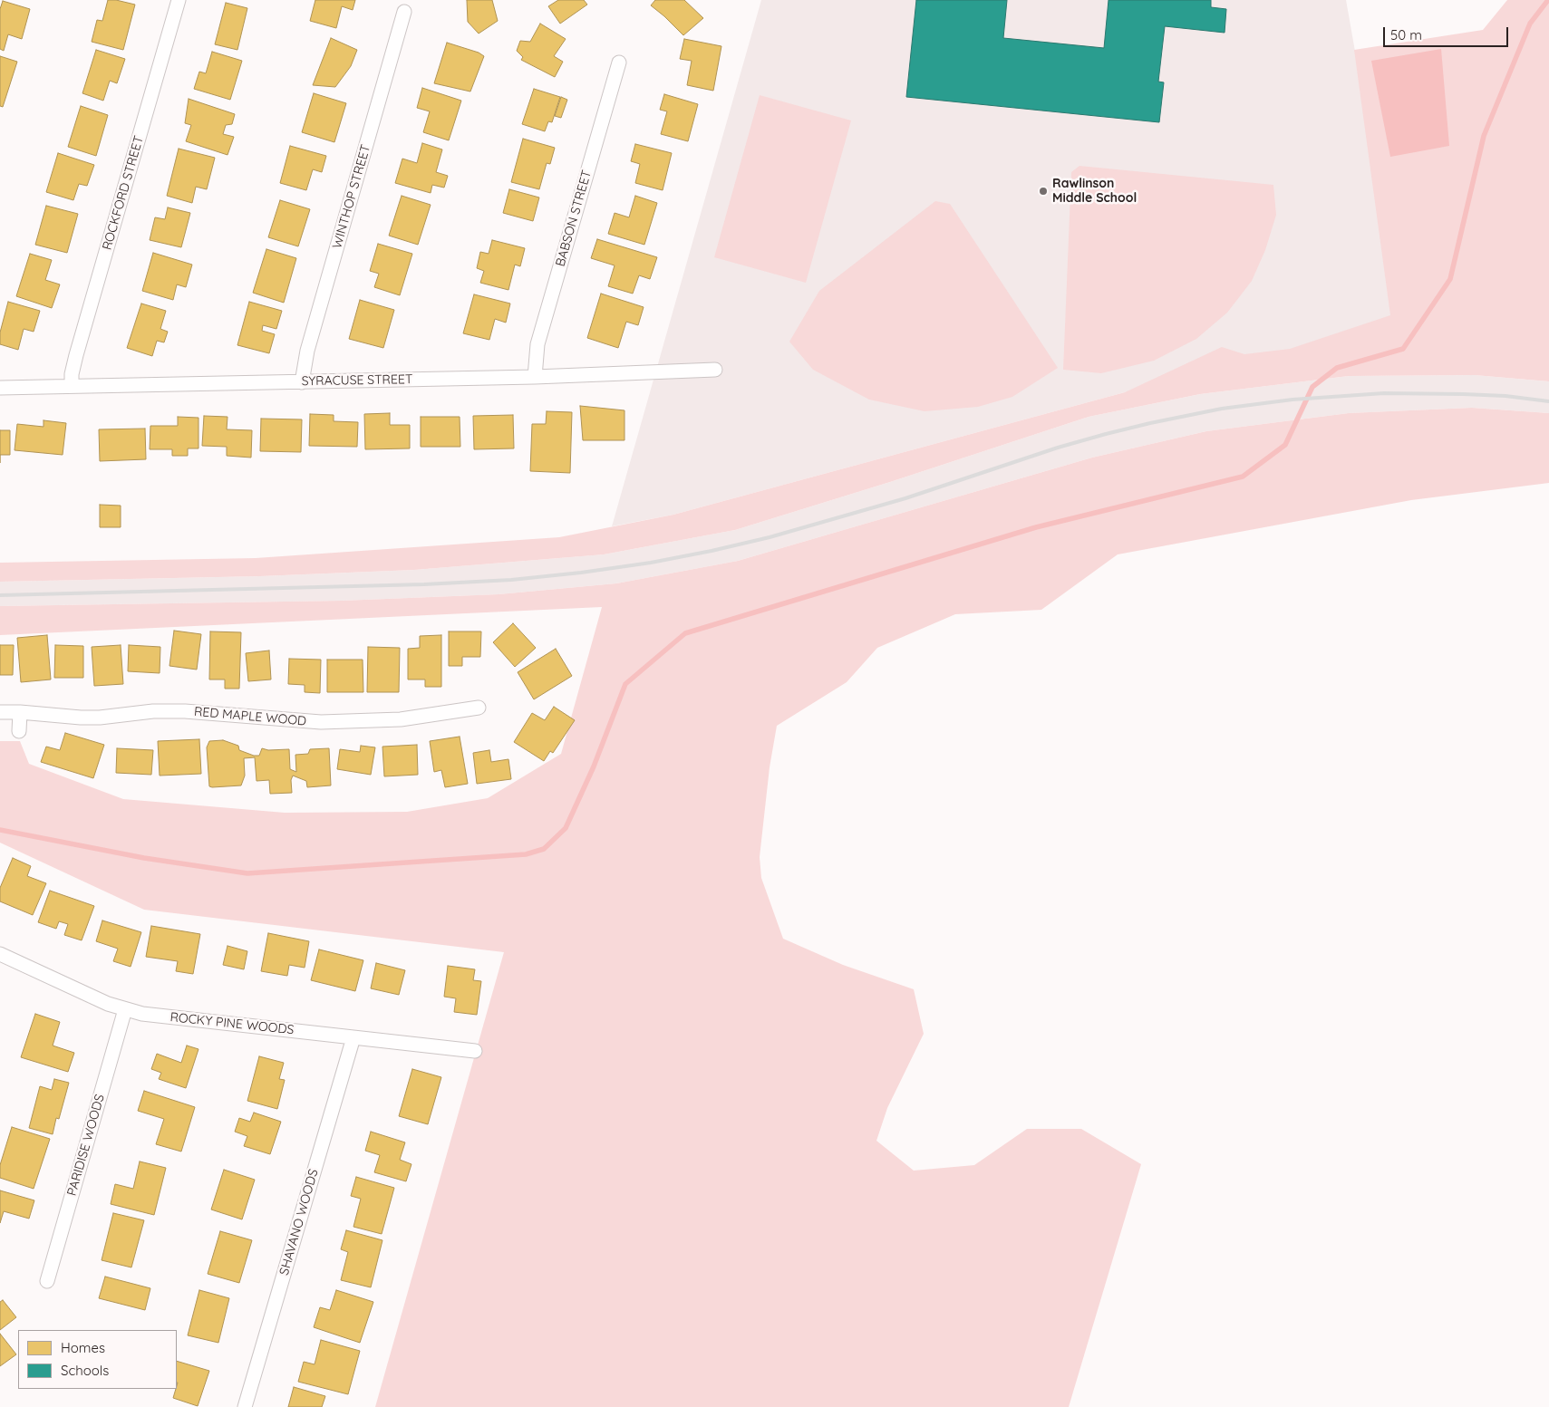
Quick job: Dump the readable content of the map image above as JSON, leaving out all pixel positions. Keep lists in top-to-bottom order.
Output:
{
  "streets": {
    "street": [
      "ROCKFORD STREET",
      "WINTHOP STREET",
      "BABSON STREET",
      "SYRACUSE STREET",
      "RED MAPLE WOOD",
      "ROCKY PINE WOODS",
      "PARIDISE WOODS",
      "SHAVANO WOODS"
    ]
  },
  "crossings": [
    ["ROCKFORD STREET", "SYRACUSE STREET"],
    ["WINTHOP STREET", "SYRACUSE STREET"],
    ["BABSON STREET", "SYRACUSE STREET"],
    ["ROCKY PINE WOODS", "PARIDISE WOODS"],
    ["ROCKY PINE WOODS", "SHAVANO WOODS"]
  ],
  "places": ["Rawlinson Middle School"],
  "legend": ["Homes", "Schools"],
  "scale_bar": "50 m"
}
